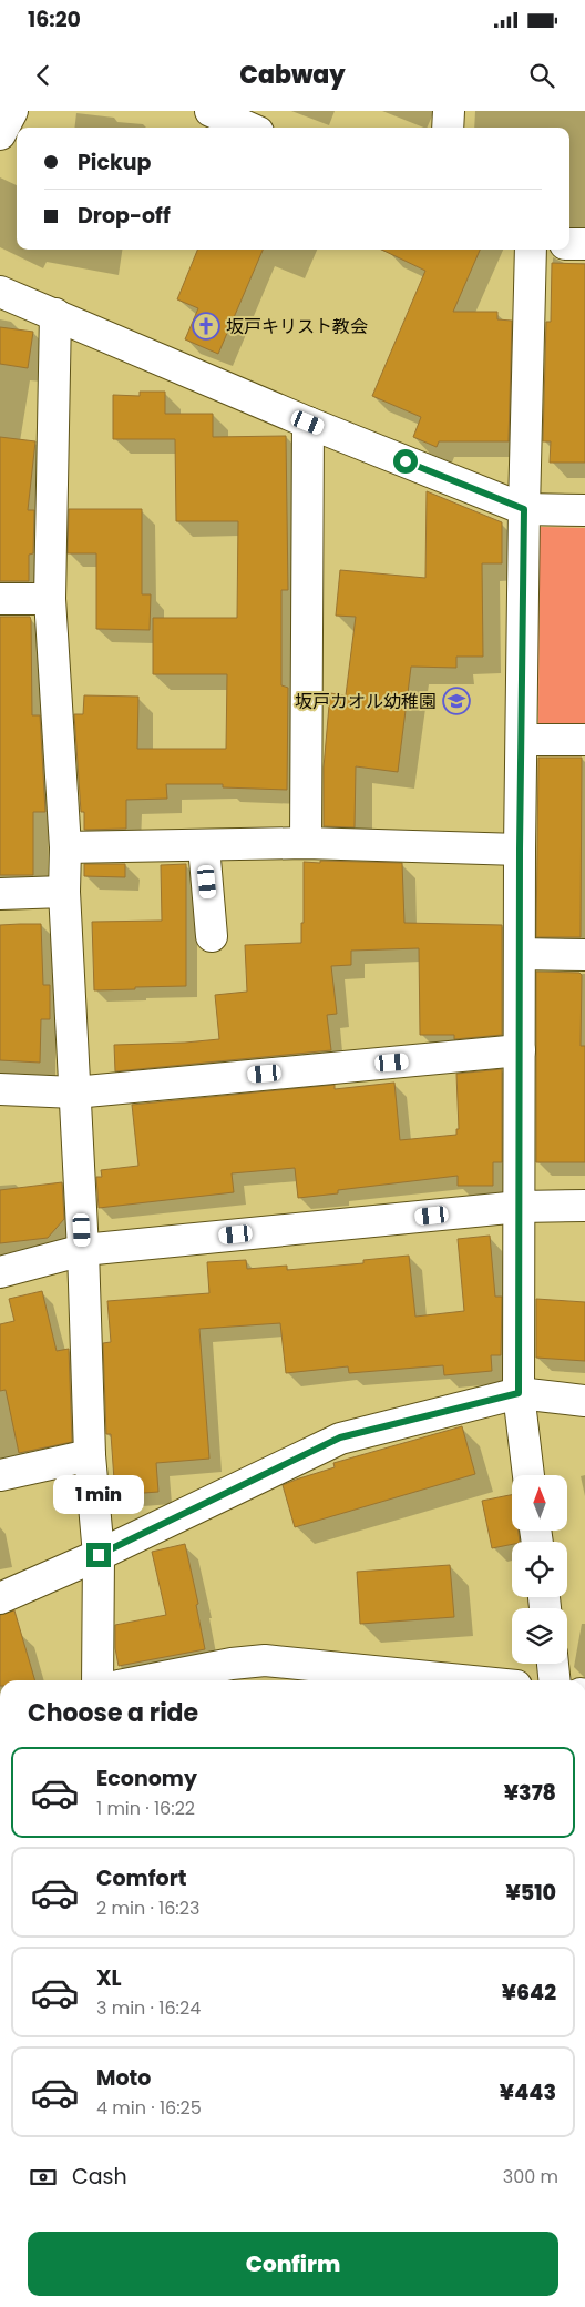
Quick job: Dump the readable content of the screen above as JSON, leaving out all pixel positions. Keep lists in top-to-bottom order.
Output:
{
  "places": {
    "church": ["坂戸キリスト教会"],
    "school or university": ["坂戸カオル幼稚園"]
  },
  "north": "top",
  "page": {
    "status": "16:20",
    "header": "Cabway",
    "banner": ["Pickup", "Drop-off"],
    "bubble": "1 min",
    "heading": "Choose a ride",
    "list": [
      {
        "name": "Economy",
        "note": "1 min · 16:22",
        "value": "¥378"
      },
      {
        "name": "Comfort",
        "note": "2 min · 16:23",
        "value": "¥510"
      },
      {
        "name": "XL",
        "note": "3 min · 16:24",
        "value": "¥642"
      },
      {
        "name": "Moto",
        "note": "4 min · 16:25",
        "value": "¥443"
      }
    ],
    "pay": ["Cash", "300 m"],
    "buttons": "Confirm"
  }
}
